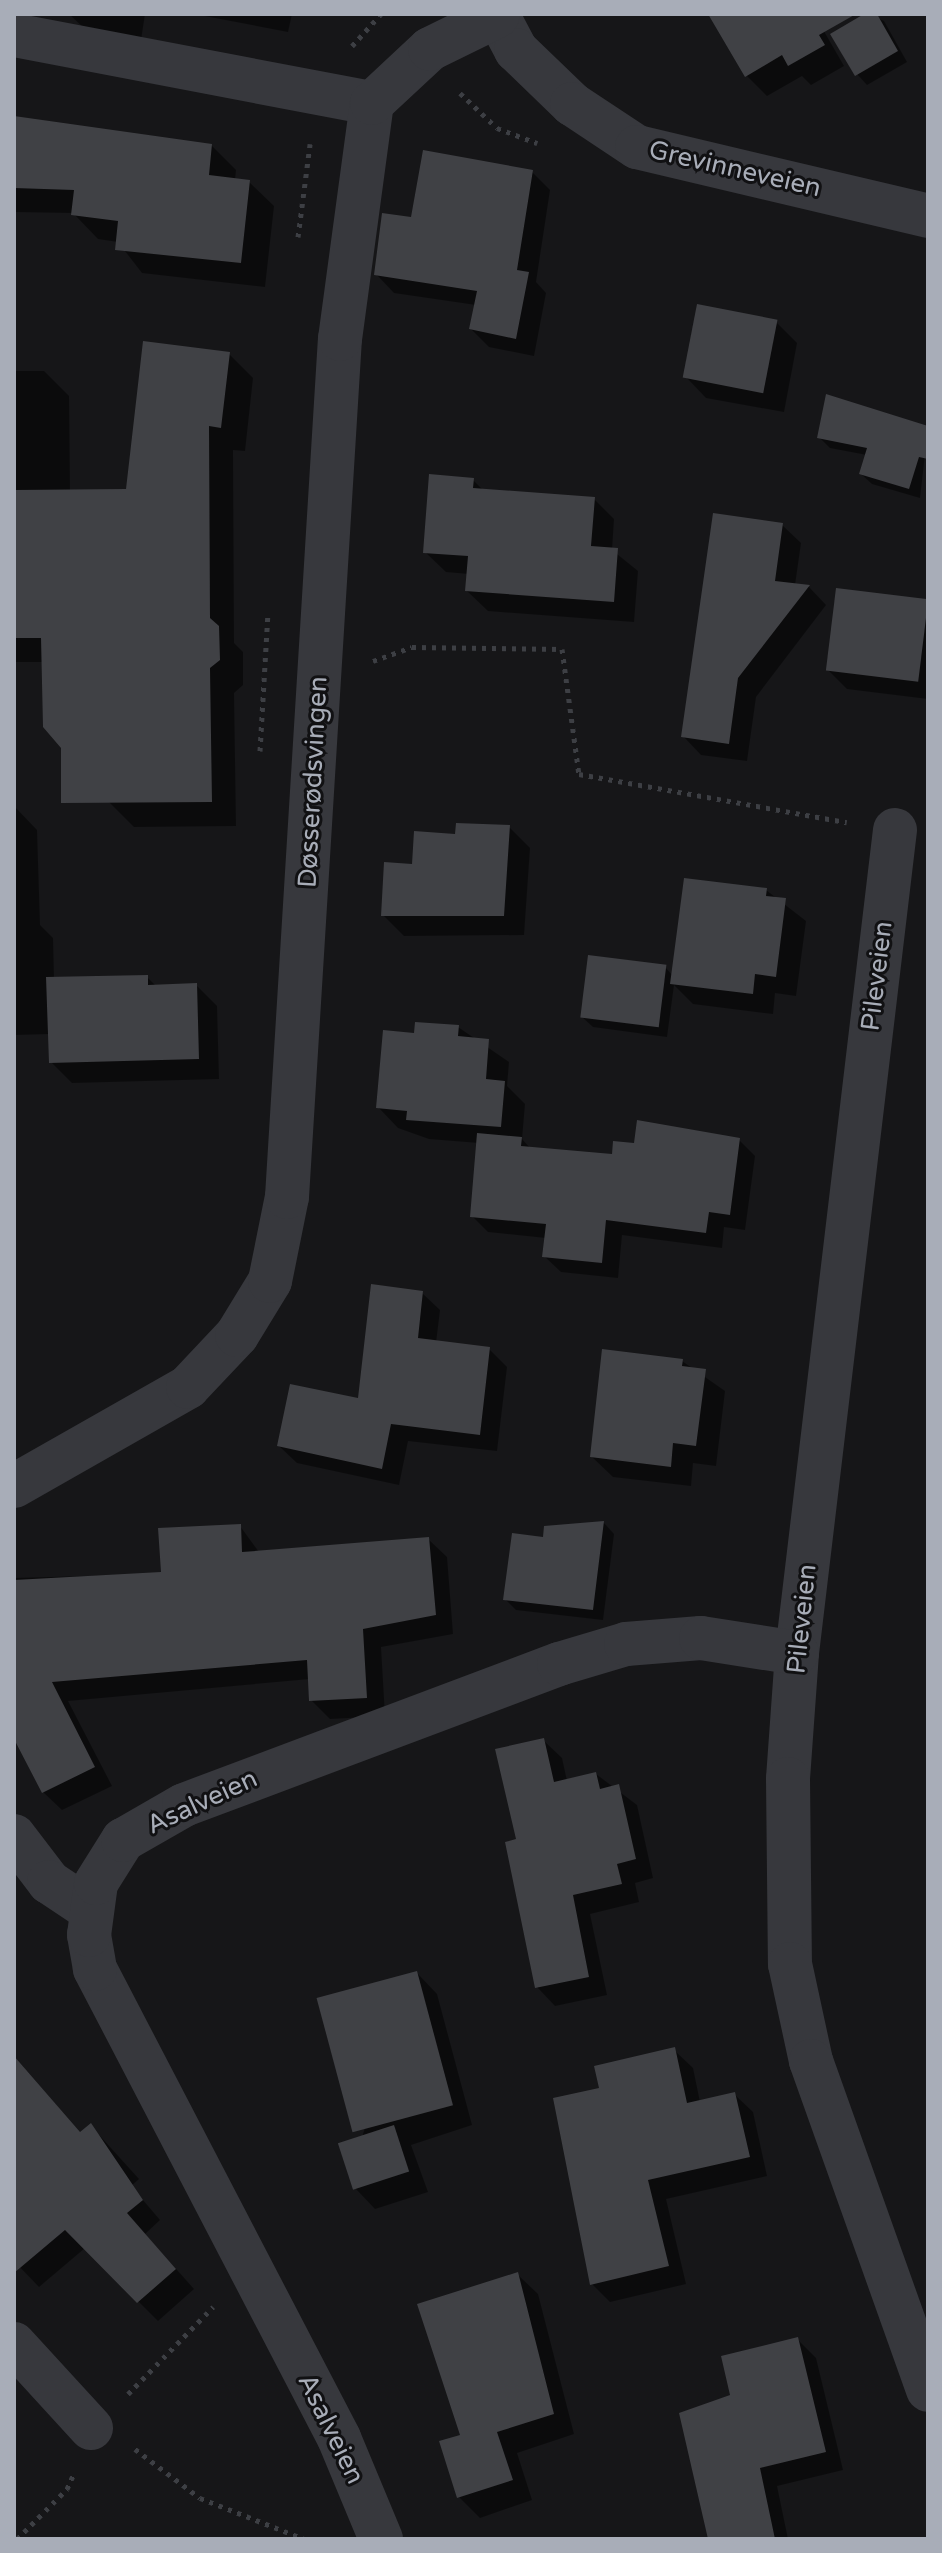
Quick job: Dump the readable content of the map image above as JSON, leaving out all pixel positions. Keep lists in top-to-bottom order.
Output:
{
  "streets": {
    "street": [
      "Grevinneveien",
      "Døsserødsvingen",
      "Pileveien",
      "Asalveien"
    ]
  },
  "crossings": [
    ["Pileveien", "Asalveien"]
  ]
}
